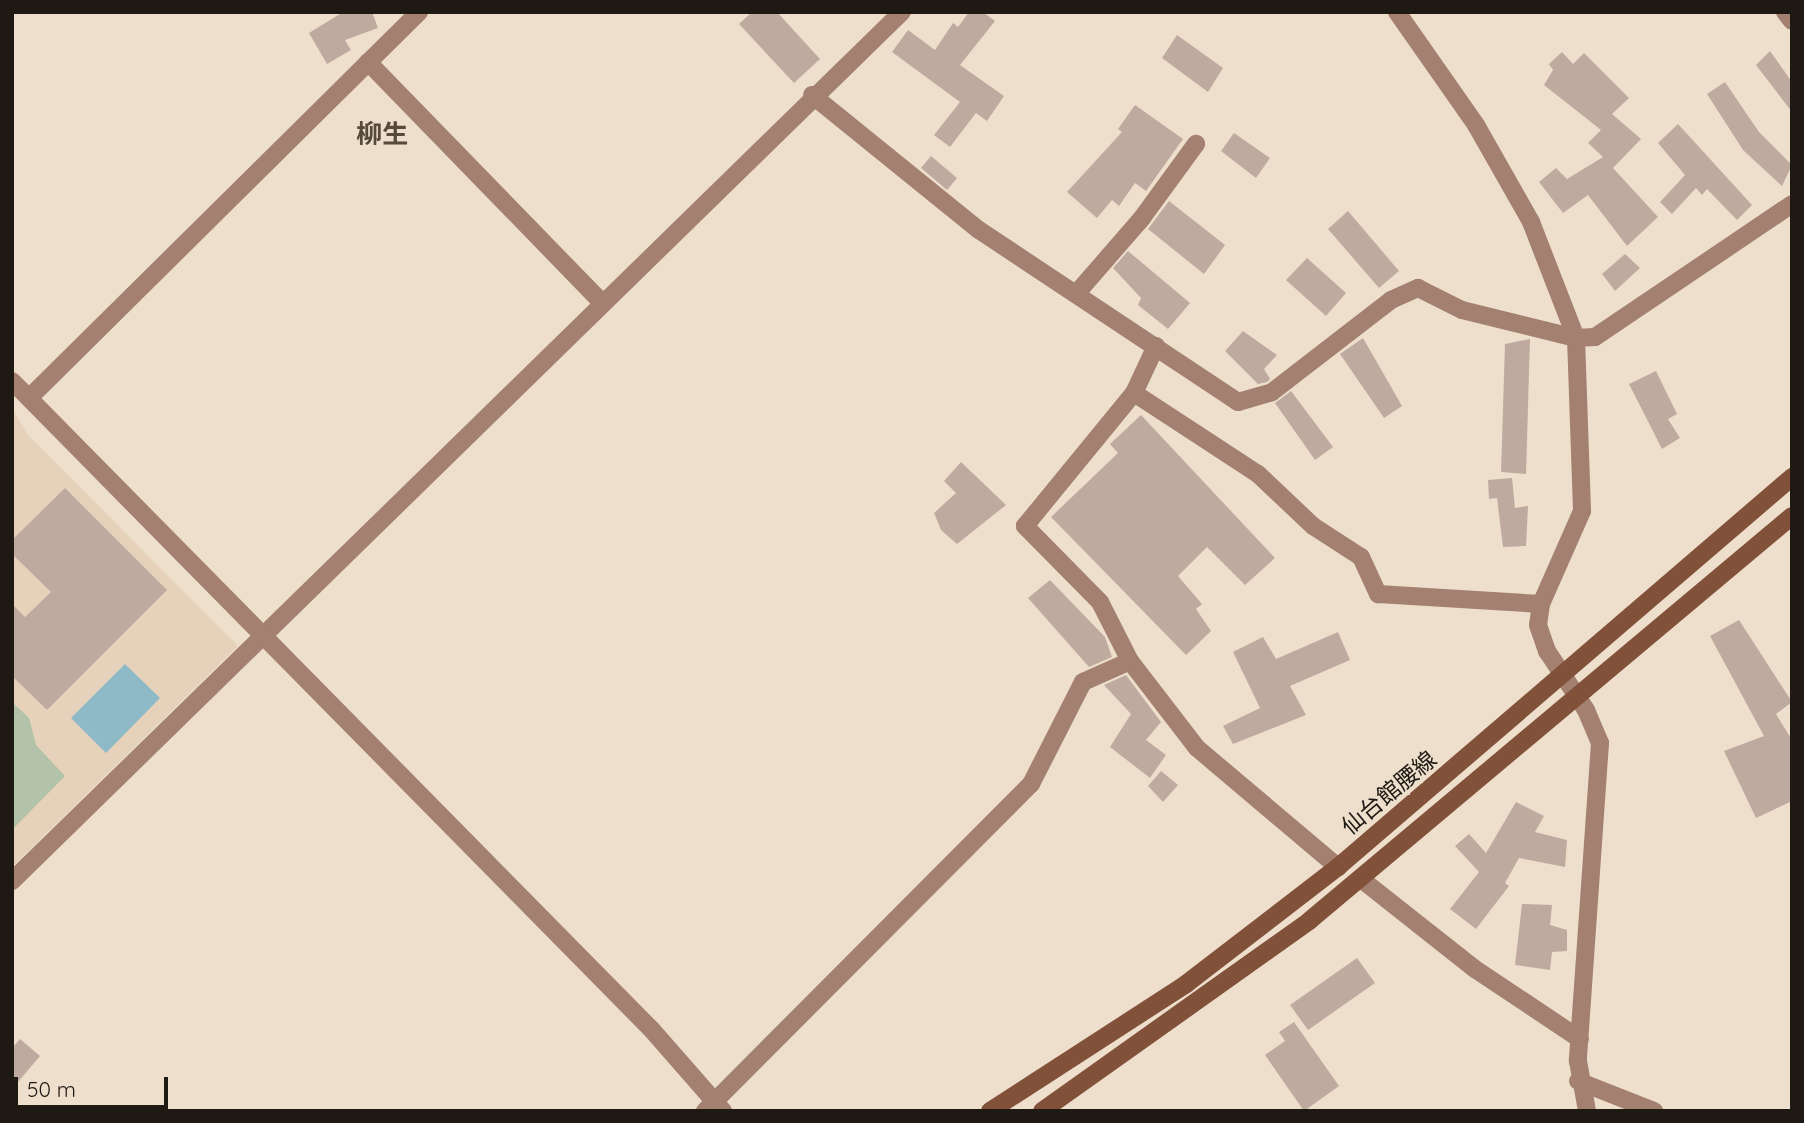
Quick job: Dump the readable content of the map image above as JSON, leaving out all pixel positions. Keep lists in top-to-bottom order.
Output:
{
  "streets": {
    "main road": ["仙台館腰線"]
  },
  "districts": ["柳生"],
  "scale_bar": "50 m"
}
